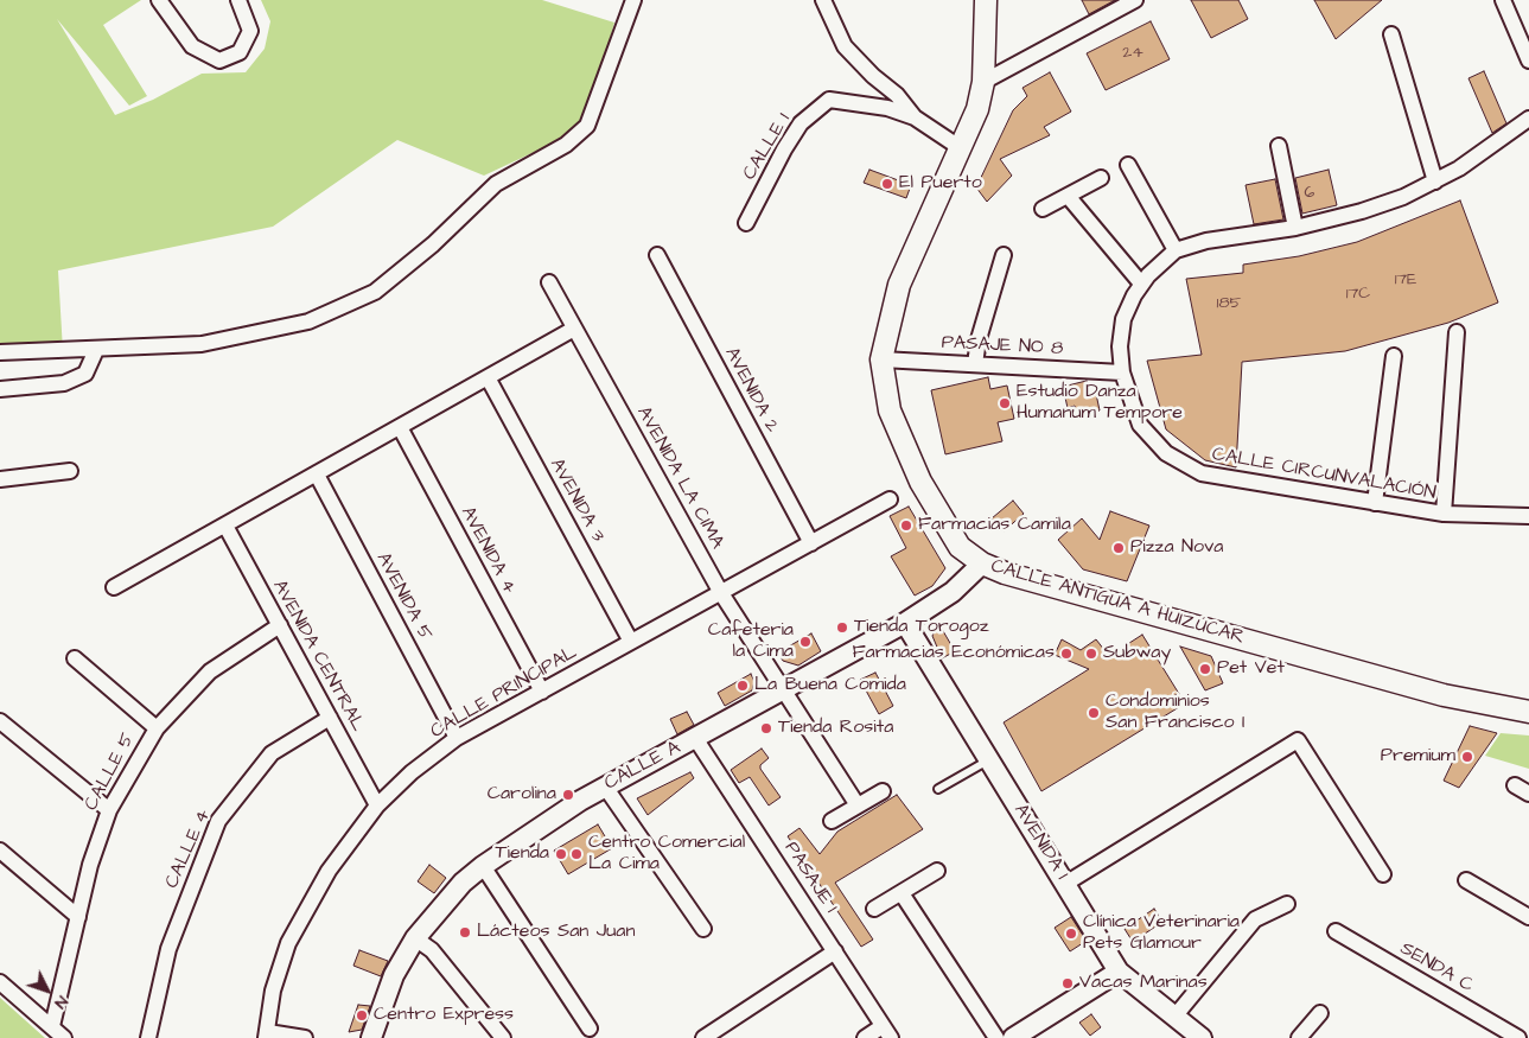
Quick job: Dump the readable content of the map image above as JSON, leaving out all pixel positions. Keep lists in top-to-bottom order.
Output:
{
  "streets": {
    "main road": ["CALLE ANTIGUA A HUIZÚCAR"],
    "street": [
      "CALLE 1",
      "PASAJE NO 8",
      "AVENIDA 2",
      "CALLE CIRCUNVALACIÓN",
      "AVENIDA LA CIMA",
      "AVENIDA 3",
      "AVENIDA 4",
      "AVENIDA 5",
      "AVENIDA CENTRAL",
      "CALLE PRINCIPAL",
      "CALLE A",
      "CALLE 5",
      "AVENIDA 1",
      "CALLE 4",
      "PASAJE 1",
      "SENDA C"
    ]
  },
  "crossings": [
    ["PASAJE NO 8", "CALLE CIRCUNVALACIÓN"],
    ["PASAJE NO 8", "CALLE ANTIGUA A HUIZÚCAR"],
    ["AVENIDA 2", "CALLE PRINCIPAL"],
    ["AVENIDA LA CIMA", "CALLE PRINCIPAL"],
    ["AVENIDA LA CIMA", "CALLE A"],
    ["AVENIDA 3", "CALLE PRINCIPAL"],
    ["AVENIDA 4", "CALLE PRINCIPAL"],
    ["AVENIDA 5", "CALLE PRINCIPAL"],
    ["CALLE ANTIGUA A HUIZÚCAR", "CALLE A"],
    ["AVENIDA CENTRAL", "CALLE PRINCIPAL"],
    ["AVENIDA CENTRAL", "CALLE 5"],
    ["AVENIDA CENTRAL", "CALLE 4"],
    ["CALLE A", "AVENIDA 1"],
    ["CALLE A", "PASAJE 1"]
  ],
  "places": [
    "El Puerto",
    "Estudio Danza Humanum Tempore",
    "Farmacias Camila",
    "Pizza Nova",
    "Tienda Torogoz",
    "Cafeteria la Cima",
    "Farmacias Económicas",
    "Subway",
    "Pet Vet",
    "La Buena Comida",
    "Condominios San Francisco I",
    "Tienda Rosita",
    "Premium",
    "Carolina",
    "Tienda",
    "Centro Comercial La Cima",
    "Lácteos San Juan",
    "Clínica Veterinaria Pets Glamour",
    "Vacas Marinas",
    "Centro Express"
  ],
  "house_numbers": [
    "24",
    "6",
    "17E",
    "17C",
    "185"
  ],
  "north": "bottom right"
}
